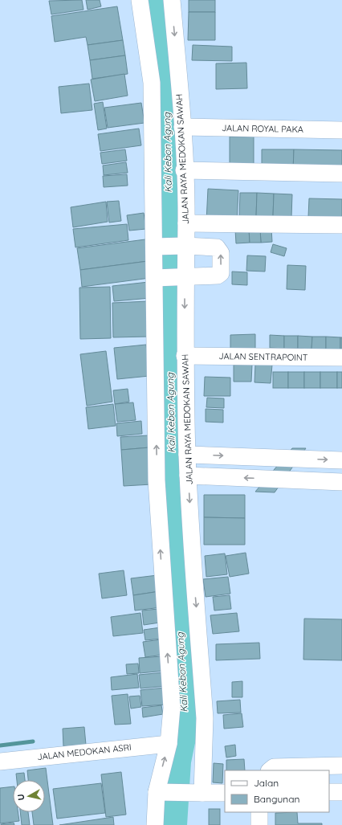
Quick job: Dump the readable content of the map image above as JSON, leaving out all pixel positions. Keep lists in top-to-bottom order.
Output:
{
  "streets": {
    "street": [
      "JALAN ROYAL PAKA",
      "JALAN RAYA MEDOKAN SAWAH",
      "JALAN SENTRAPOINT",
      "JALAN MEDOKAN ASRI"
    ]
  },
  "crossings": [
    ["JALAN ROYAL PAKA", "JALAN RAYA MEDOKAN SAWAH"],
    ["JALAN RAYA MEDOKAN SAWAH", "JALAN SENTRAPOINT"]
  ],
  "water": ["Kali Kebon Agung"],
  "legend": ["Jalan", "Bangunan"],
  "north": "left"
}
